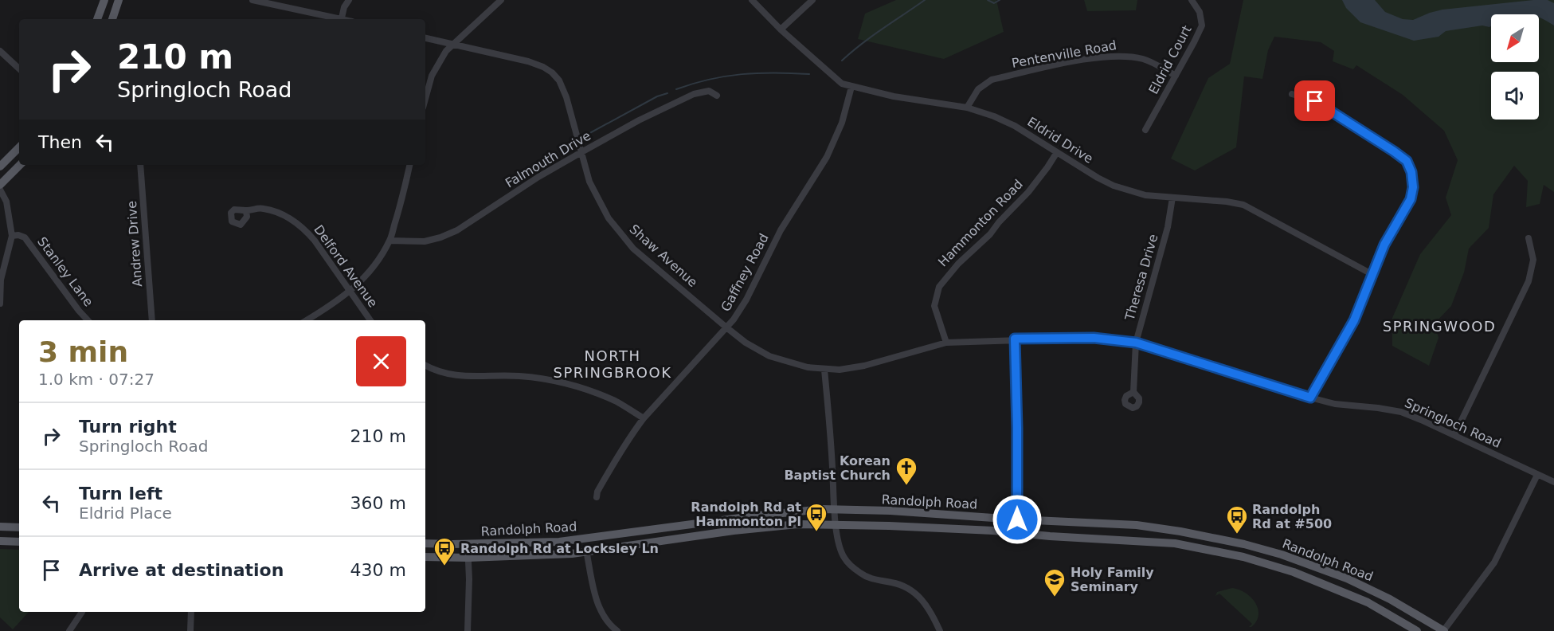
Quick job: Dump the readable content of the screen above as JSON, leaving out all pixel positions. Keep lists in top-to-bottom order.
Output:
{
  "streets": {
    "main road": ["Randolph Road"],
    "street": [
      "Pentenville Road",
      "Eldrid Court",
      "Eldrid Drive",
      "Falmouth Drive",
      "Hammonton Road",
      "Andrew Drive",
      "Shaw Avenue",
      "Delford Avenue",
      "Stanley Lane",
      "Gaffney Road",
      "Theresa Drive",
      "Springloch Road"
    ]
  },
  "crossings": [
    ["Pentenville Road", "Eldrid Court"],
    ["Pentenville Road", "Eldrid Drive"],
    ["Eldrid Drive", "Hammonton Road"],
    ["Eldrid Drive", "Gaffney Road"],
    ["Eldrid Drive", "Theresa Drive"],
    ["Falmouth Drive", "Shaw Avenue"],
    ["Hammonton Road", "Shaw Avenue"],
    ["Hammonton Road", "Springloch Road"],
    ["Shaw Avenue", "Gaffney Road"],
    ["Shaw Avenue", "Springloch Road"],
    ["Theresa Drive", "Springloch Road"]
  ],
  "districts": ["SPRINGWOOD", "NORTH SPRINGBROOK"],
  "places": {
    "church": ["Korean Baptist Church"],
    "bus stop": ["Randolph Rd at Hammonton Pl", "Randolph Rd at #500", "Randolph Rd at Locksley Ln"],
    "school or university": ["Holy Family Seminary"]
  },
  "north": "bottom left",
  "page": {
    "turn": ["210 m", "Springloch Road"],
    "then": "Then",
    "heading": ["3 min", "1.0 km · 07:27"],
    "list": [
      {
        "name": "Turn right",
        "note": "Springloch Road",
        "value": "210 m"
      },
      {
        "name": "Turn left",
        "note": "Eldrid Place",
        "value": "360 m"
      },
      {
        "name": "Arrive at destination",
        "value": "430 m"
      }
    ]
  }
}
